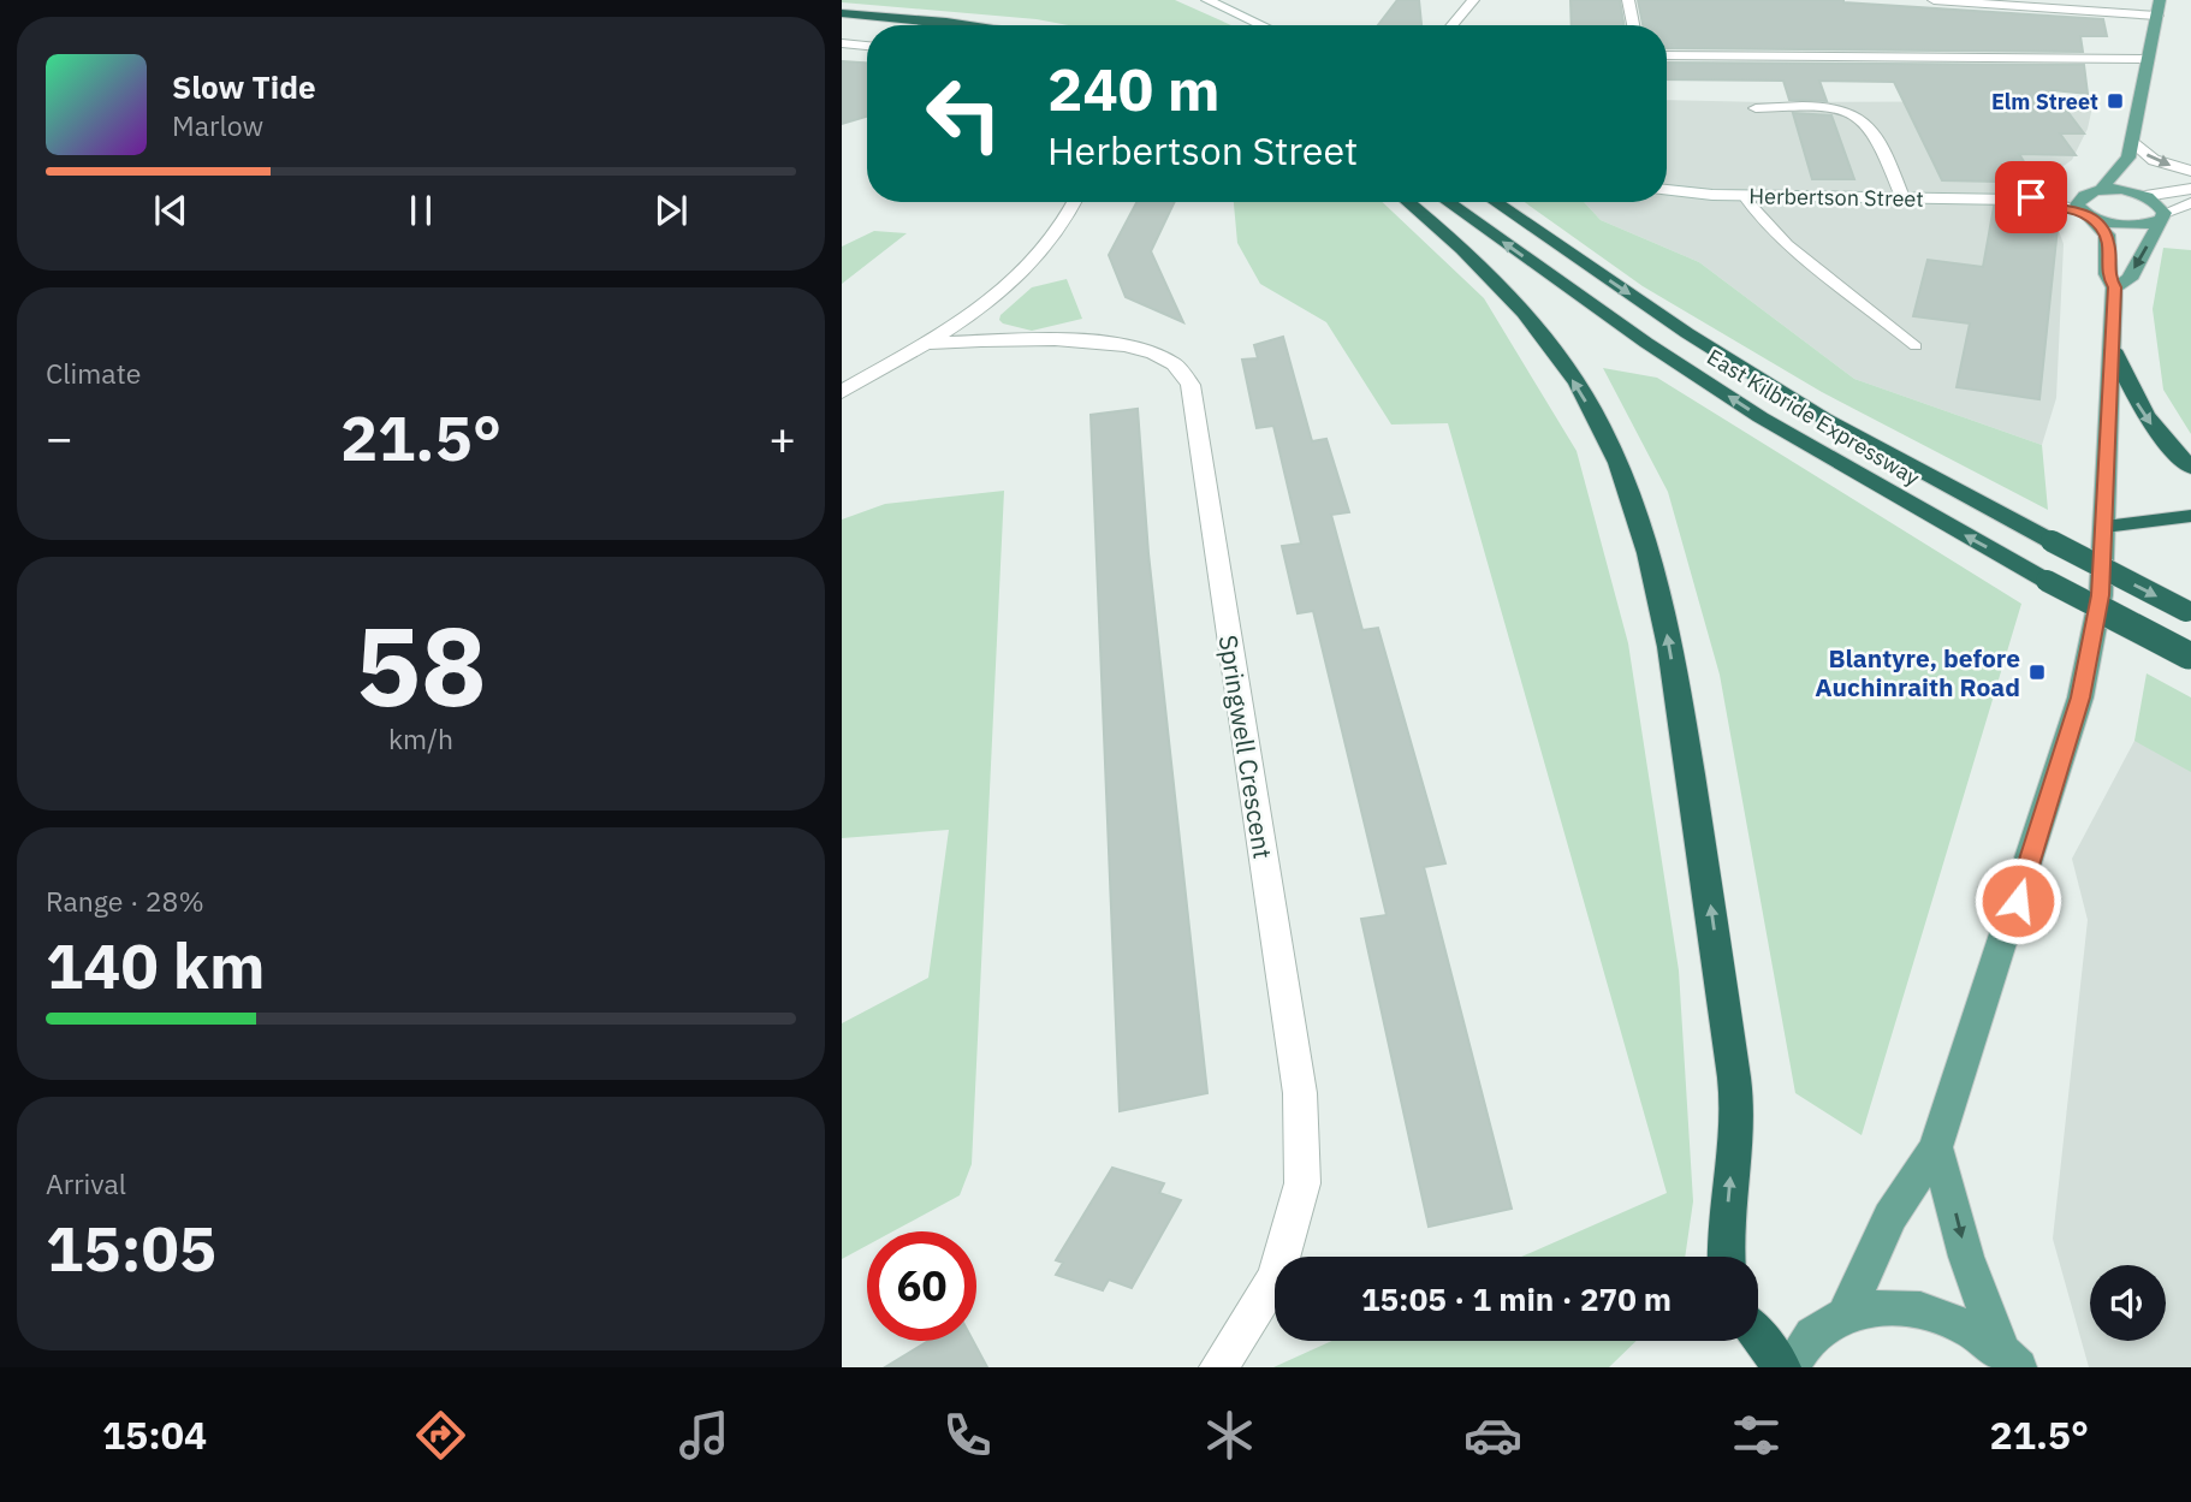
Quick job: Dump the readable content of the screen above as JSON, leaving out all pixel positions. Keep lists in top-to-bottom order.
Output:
{
  "streets": {
    "highway": ["East Kilbride Expressway"],
    "street": ["Herbertson Street", "Springwell Crescent"]
  },
  "places": {
    "transit": ["Elm Street", "Blantyre, before Auchinraith Road"]
  },
  "page": {
    "turn": ["240 m", "Herbertson Street"],
    "song": ["Slow Tide", "Marlow"],
    "tile": [
      "Climate",
      ["58", "km/h"],
      ["Range · 28%", "140 km"],
      ["Arrival", "15:05"]
    ],
    "heat": ["−", "21.5°", "+"],
    "limit": "60",
    "trip": "15:05 · 1 min · 270 m",
    "tabs": ["15:04", "21.5°"]
  }
}
